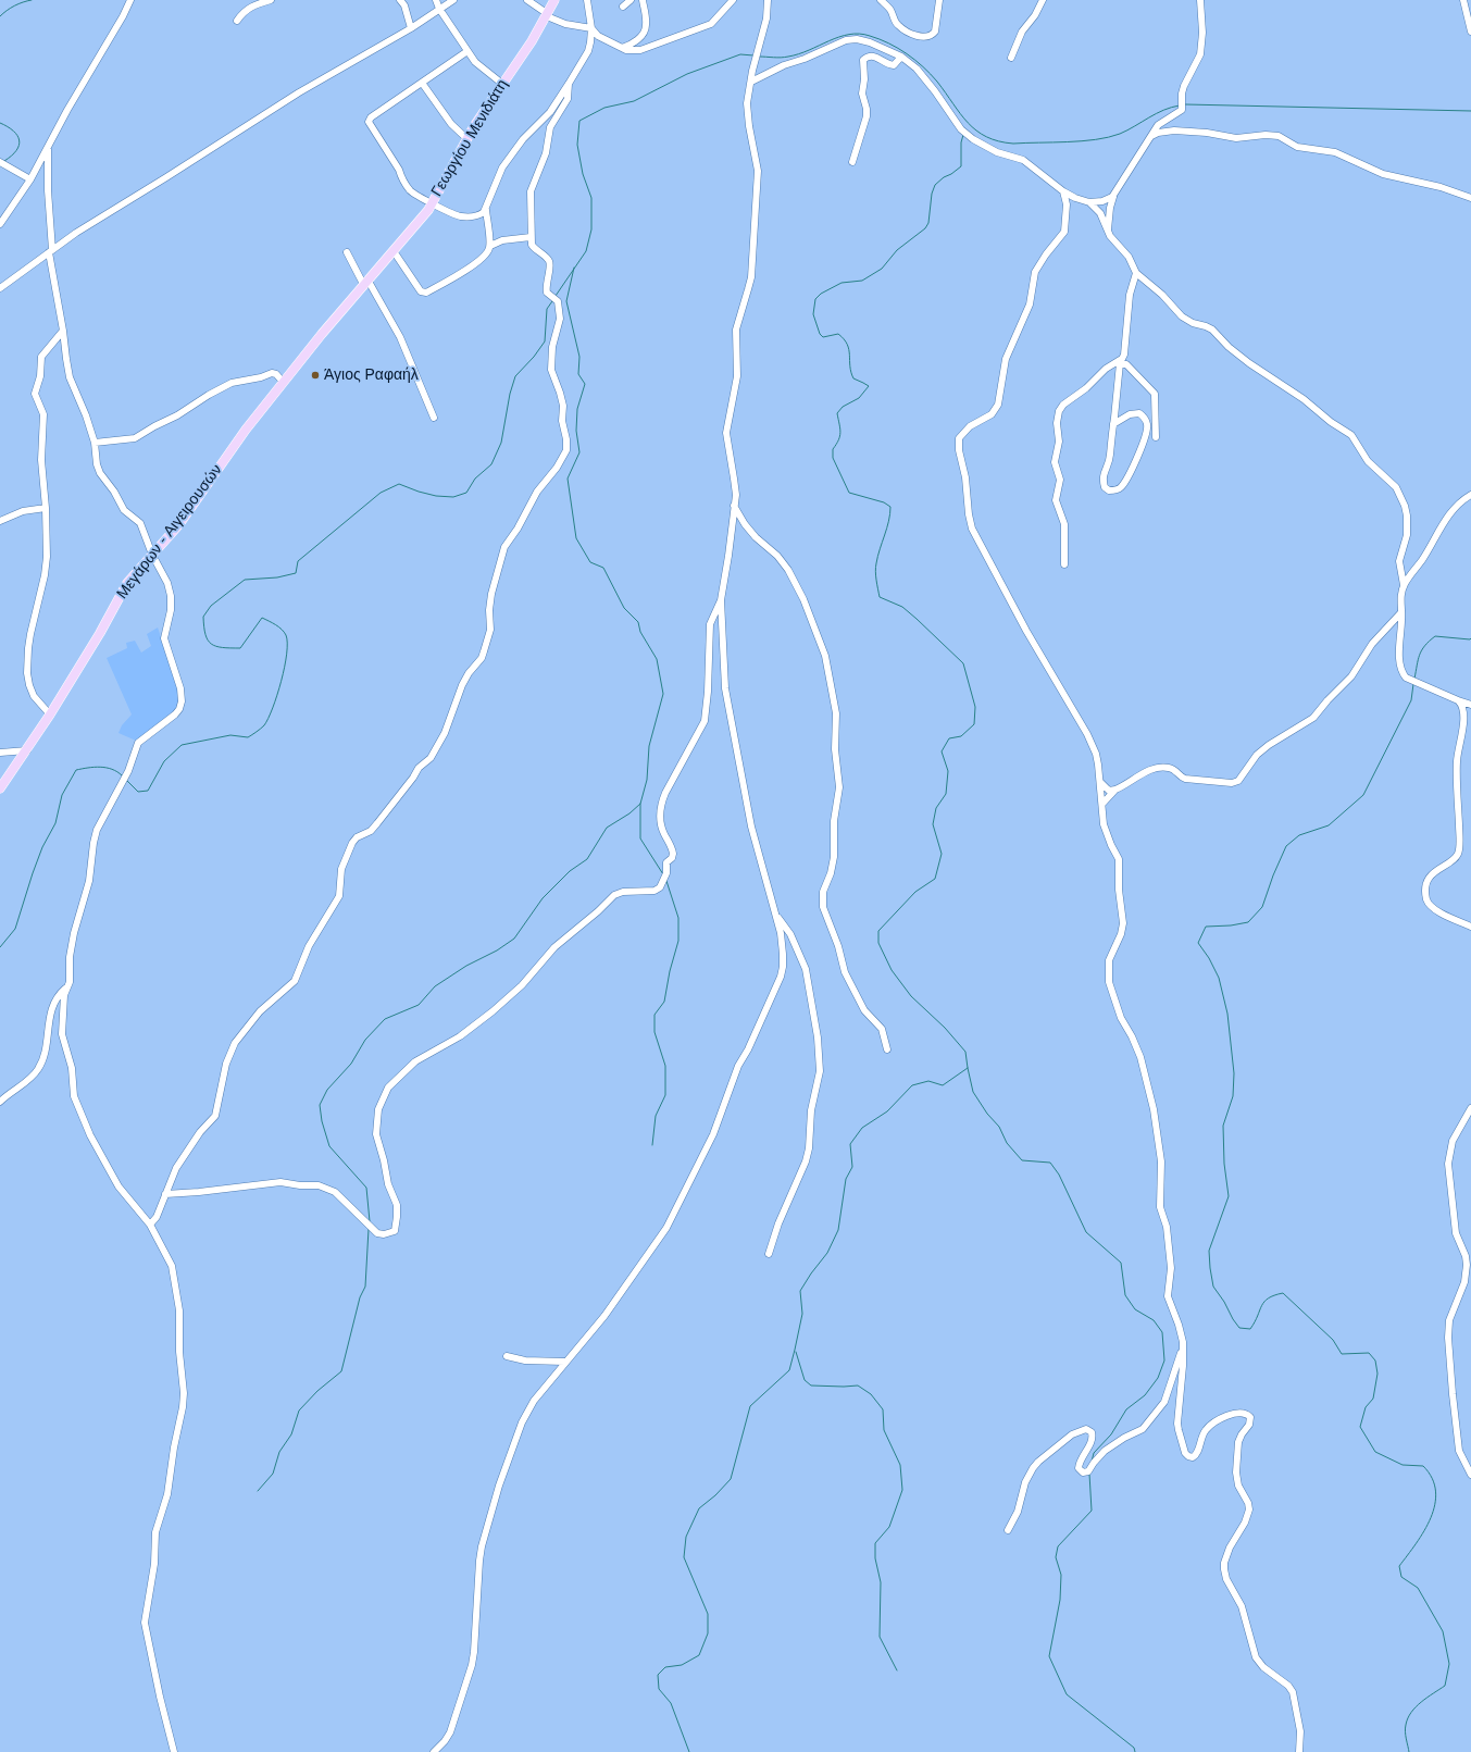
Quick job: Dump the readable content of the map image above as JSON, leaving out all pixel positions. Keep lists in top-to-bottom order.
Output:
{
  "streets": {
    "main road": ["Γεωργίου Μενιδιάτη", "Μεγάρων - Αιγειρουσών"]
  },
  "crossings": [
    ["Γεωργίου Μενιδιάτη", "Μεγάρων - Αιγειρουσών"]
  ],
  "places": ["Άγιος Ραφαήλ"]
}
